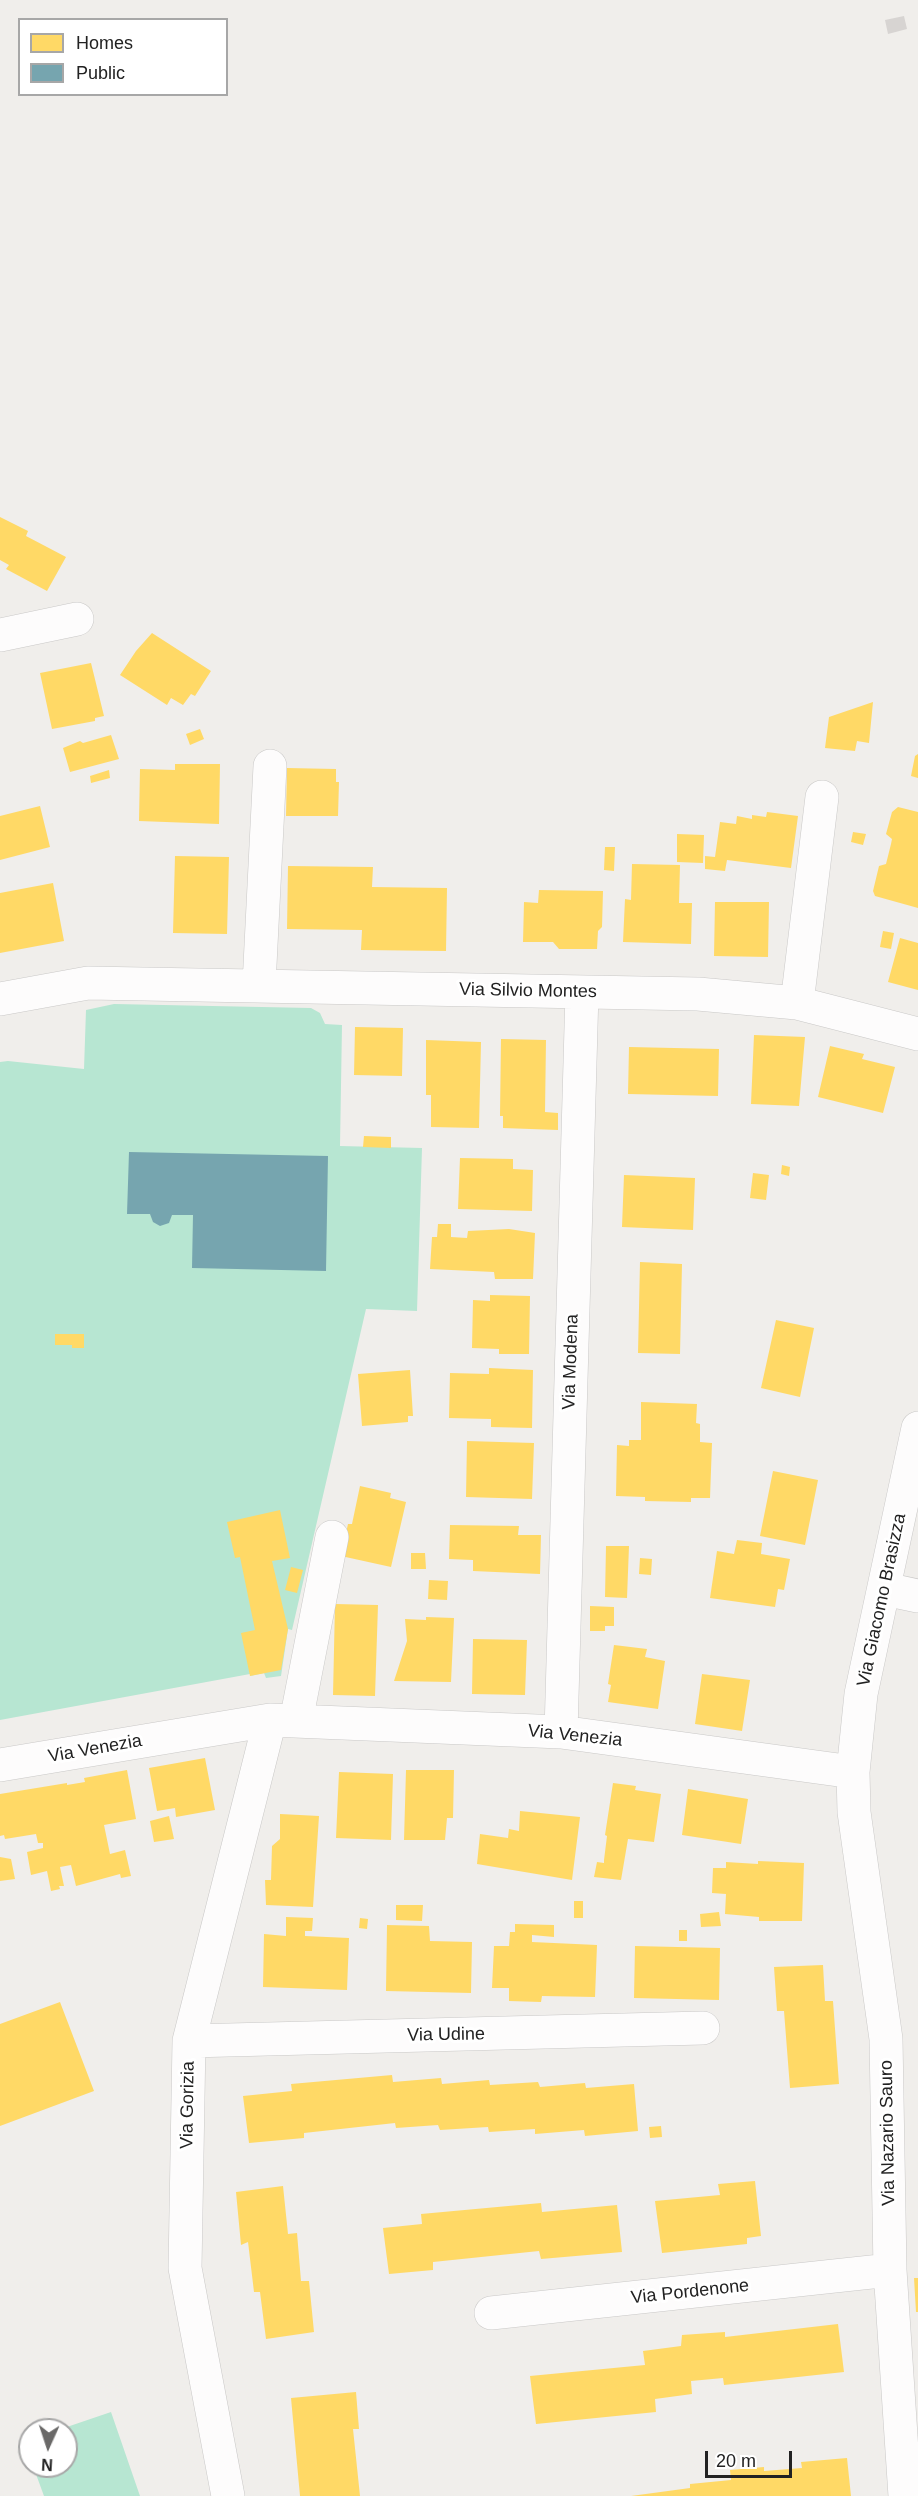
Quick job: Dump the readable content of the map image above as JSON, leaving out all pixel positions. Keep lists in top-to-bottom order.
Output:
{
  "streets": {
    "street": [
      "Via Silvio Montes",
      "Via Modena",
      "Via Giacomo Brasizza",
      "Via Venezia",
      "Via Udine",
      "Via Gorizia",
      "Via Nazario Sauro",
      "Via Pordenone"
    ]
  },
  "crossings": [
    ["Via Silvio Montes", "Via Modena"],
    ["Via Modena", "Via Venezia"],
    ["Via Giacomo Brasizza", "Via Venezia"],
    ["Via Giacomo Brasizza", "Via Nazario Sauro"],
    ["Via Venezia", "Via Gorizia"],
    ["Via Venezia", "Via Nazario Sauro"],
    ["Via Udine", "Via Gorizia"],
    ["Via Nazario Sauro", "Via Pordenone"]
  ],
  "legend": ["Homes", "Public"],
  "scale_bar": "20 m",
  "north": "bottom"
}
